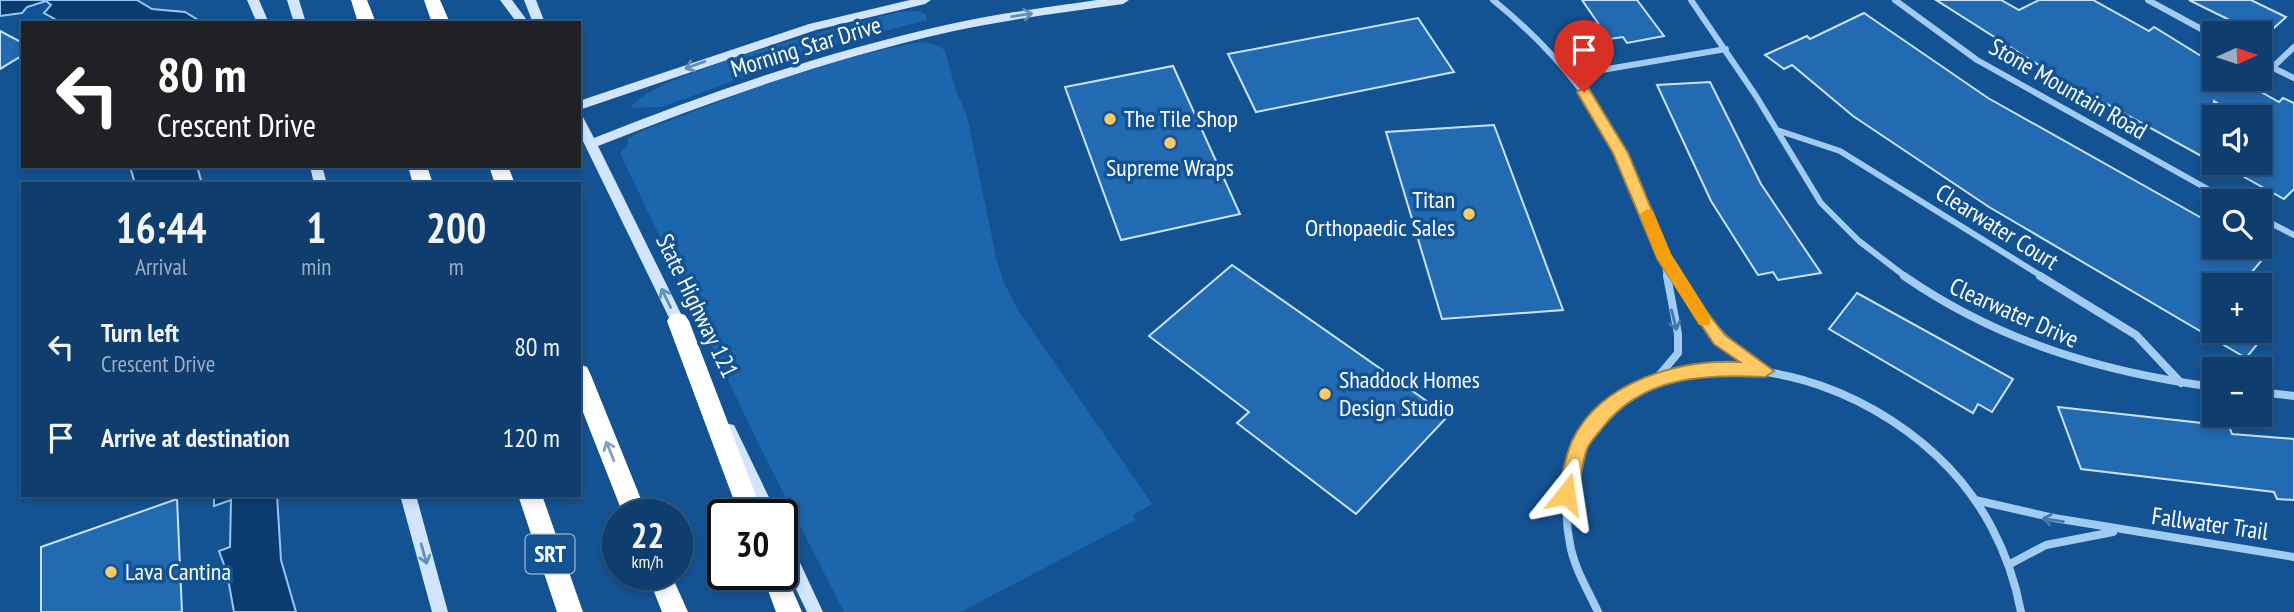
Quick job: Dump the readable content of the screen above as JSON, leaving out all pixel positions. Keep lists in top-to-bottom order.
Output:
{
  "streets": {
    "highway": ["SRT"],
    "street": [
      "Morning Star Drive",
      "Stone Mountain Road",
      "Clearwater Court",
      "State Highway 121",
      "Clearwater Drive",
      "Fallwater Trail"
    ]
  },
  "crossings": [
    ["Morning Star Drive", "State Highway 121"],
    ["Clearwater Court", "Clearwater Drive"]
  ],
  "one_way": ["State Highway 121"],
  "places": [
    "The Tile Shop",
    "Supreme Wraps",
    "Titan Orthopaedic Sales",
    "Shaddock Homes Design Studio",
    "Lava Cantina"
  ],
  "north": "right",
  "page": {
    "map_buttons": ["+", "−"],
    "turn": ["80 m", "Crescent Drive"],
    "eta": [
      "16:44",
      "Arrival",
      "1",
      "min",
      "200",
      "m"
    ],
    "list": [
      {
        "name": "Turn left",
        "note": "Crescent Drive",
        "value": "80 m"
      },
      {
        "name": "Arrive at destination",
        "value": "120 m"
      }
    ],
    "speed": "22 km/h",
    "limit": "30"
  }
}
